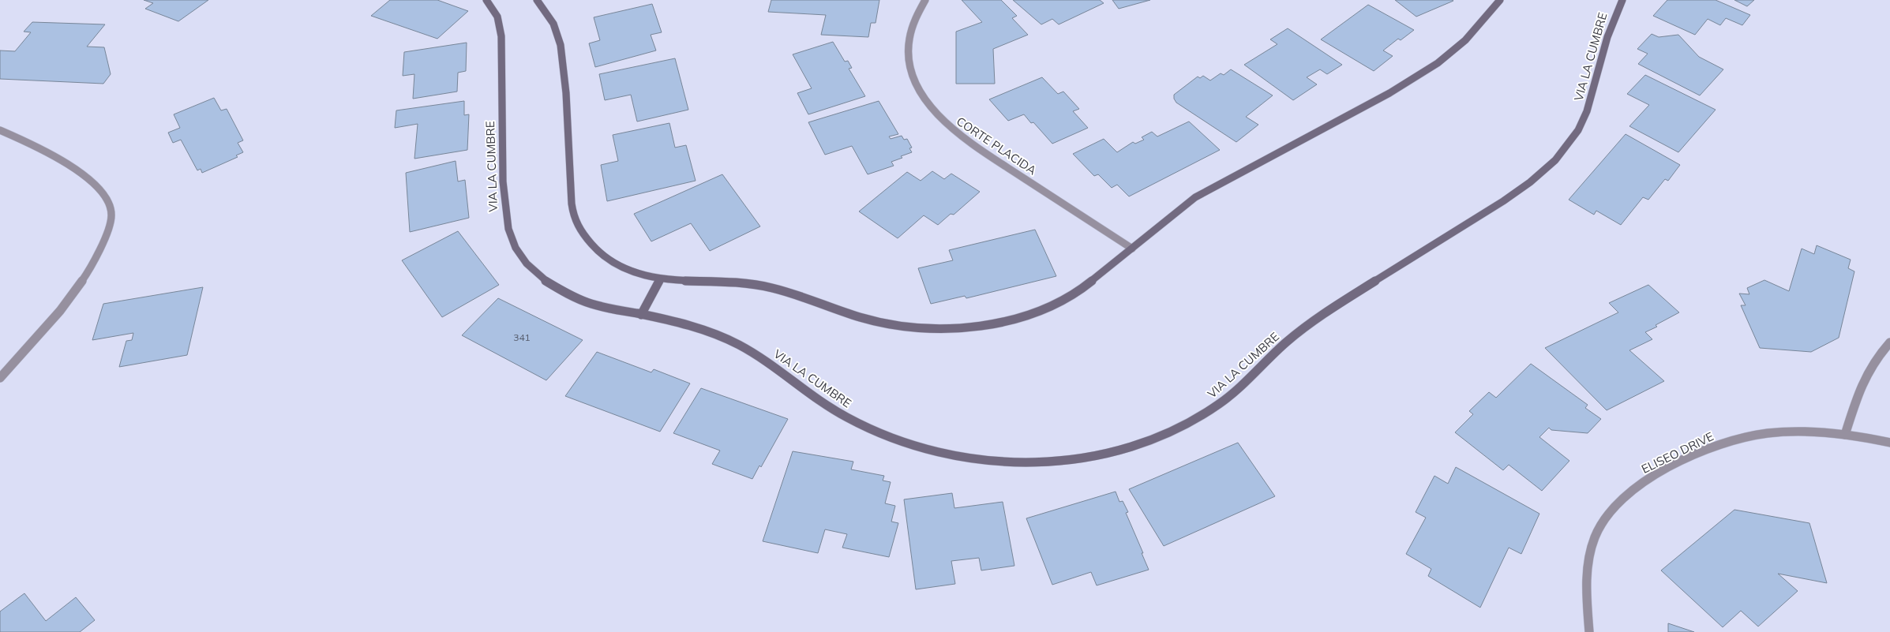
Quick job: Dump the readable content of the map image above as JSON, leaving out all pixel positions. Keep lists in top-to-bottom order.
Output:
{
  "streets": {
    "street": ["VIA LA CUMBRE", "CORTE PLACIDA", "ELISEO DRIVE"]
  },
  "house_numbers": ["341"]
}
